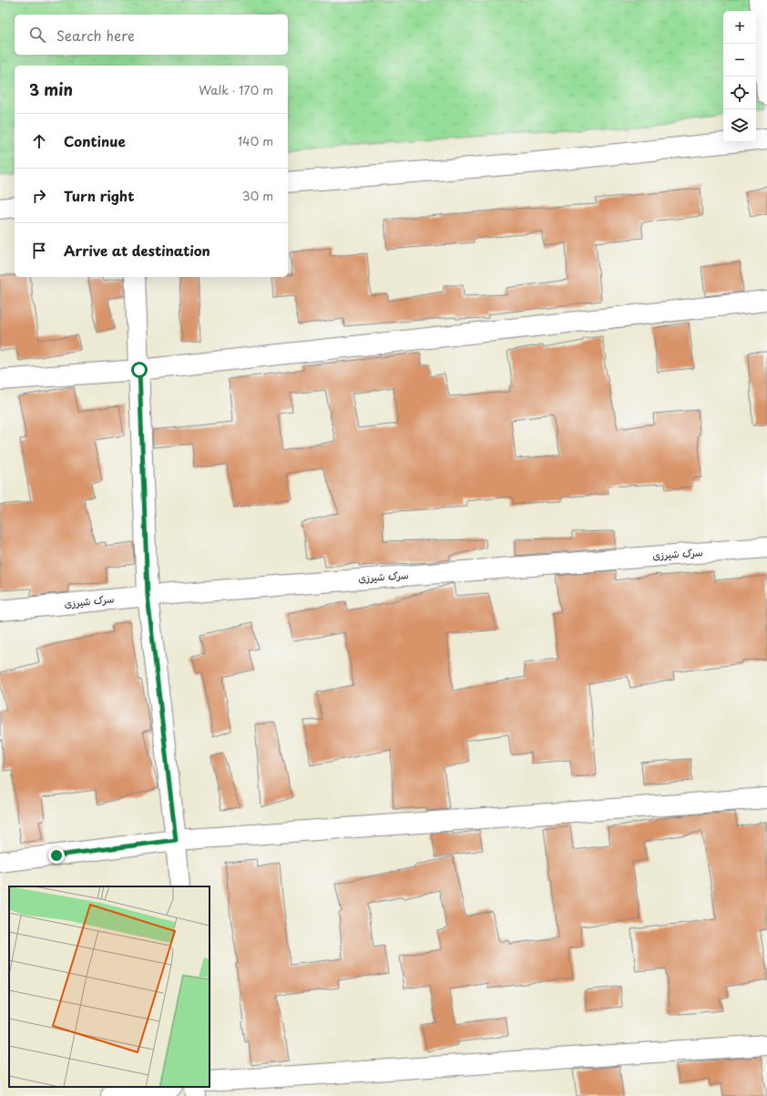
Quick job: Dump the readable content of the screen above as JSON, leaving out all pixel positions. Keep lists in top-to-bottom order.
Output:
{
  "streets": {
    "street": ["سرک شیرزی"]
  },
  "page": {
    "map_buttons": ["+", "−"],
    "search": "Search here",
    "heading": ["3 min", "Walk · 170 m"],
    "list": [
      ["Continue", "140 m"],
      ["Turn right", "30 m"],
      "Arrive at destination"
    ]
  }
}
